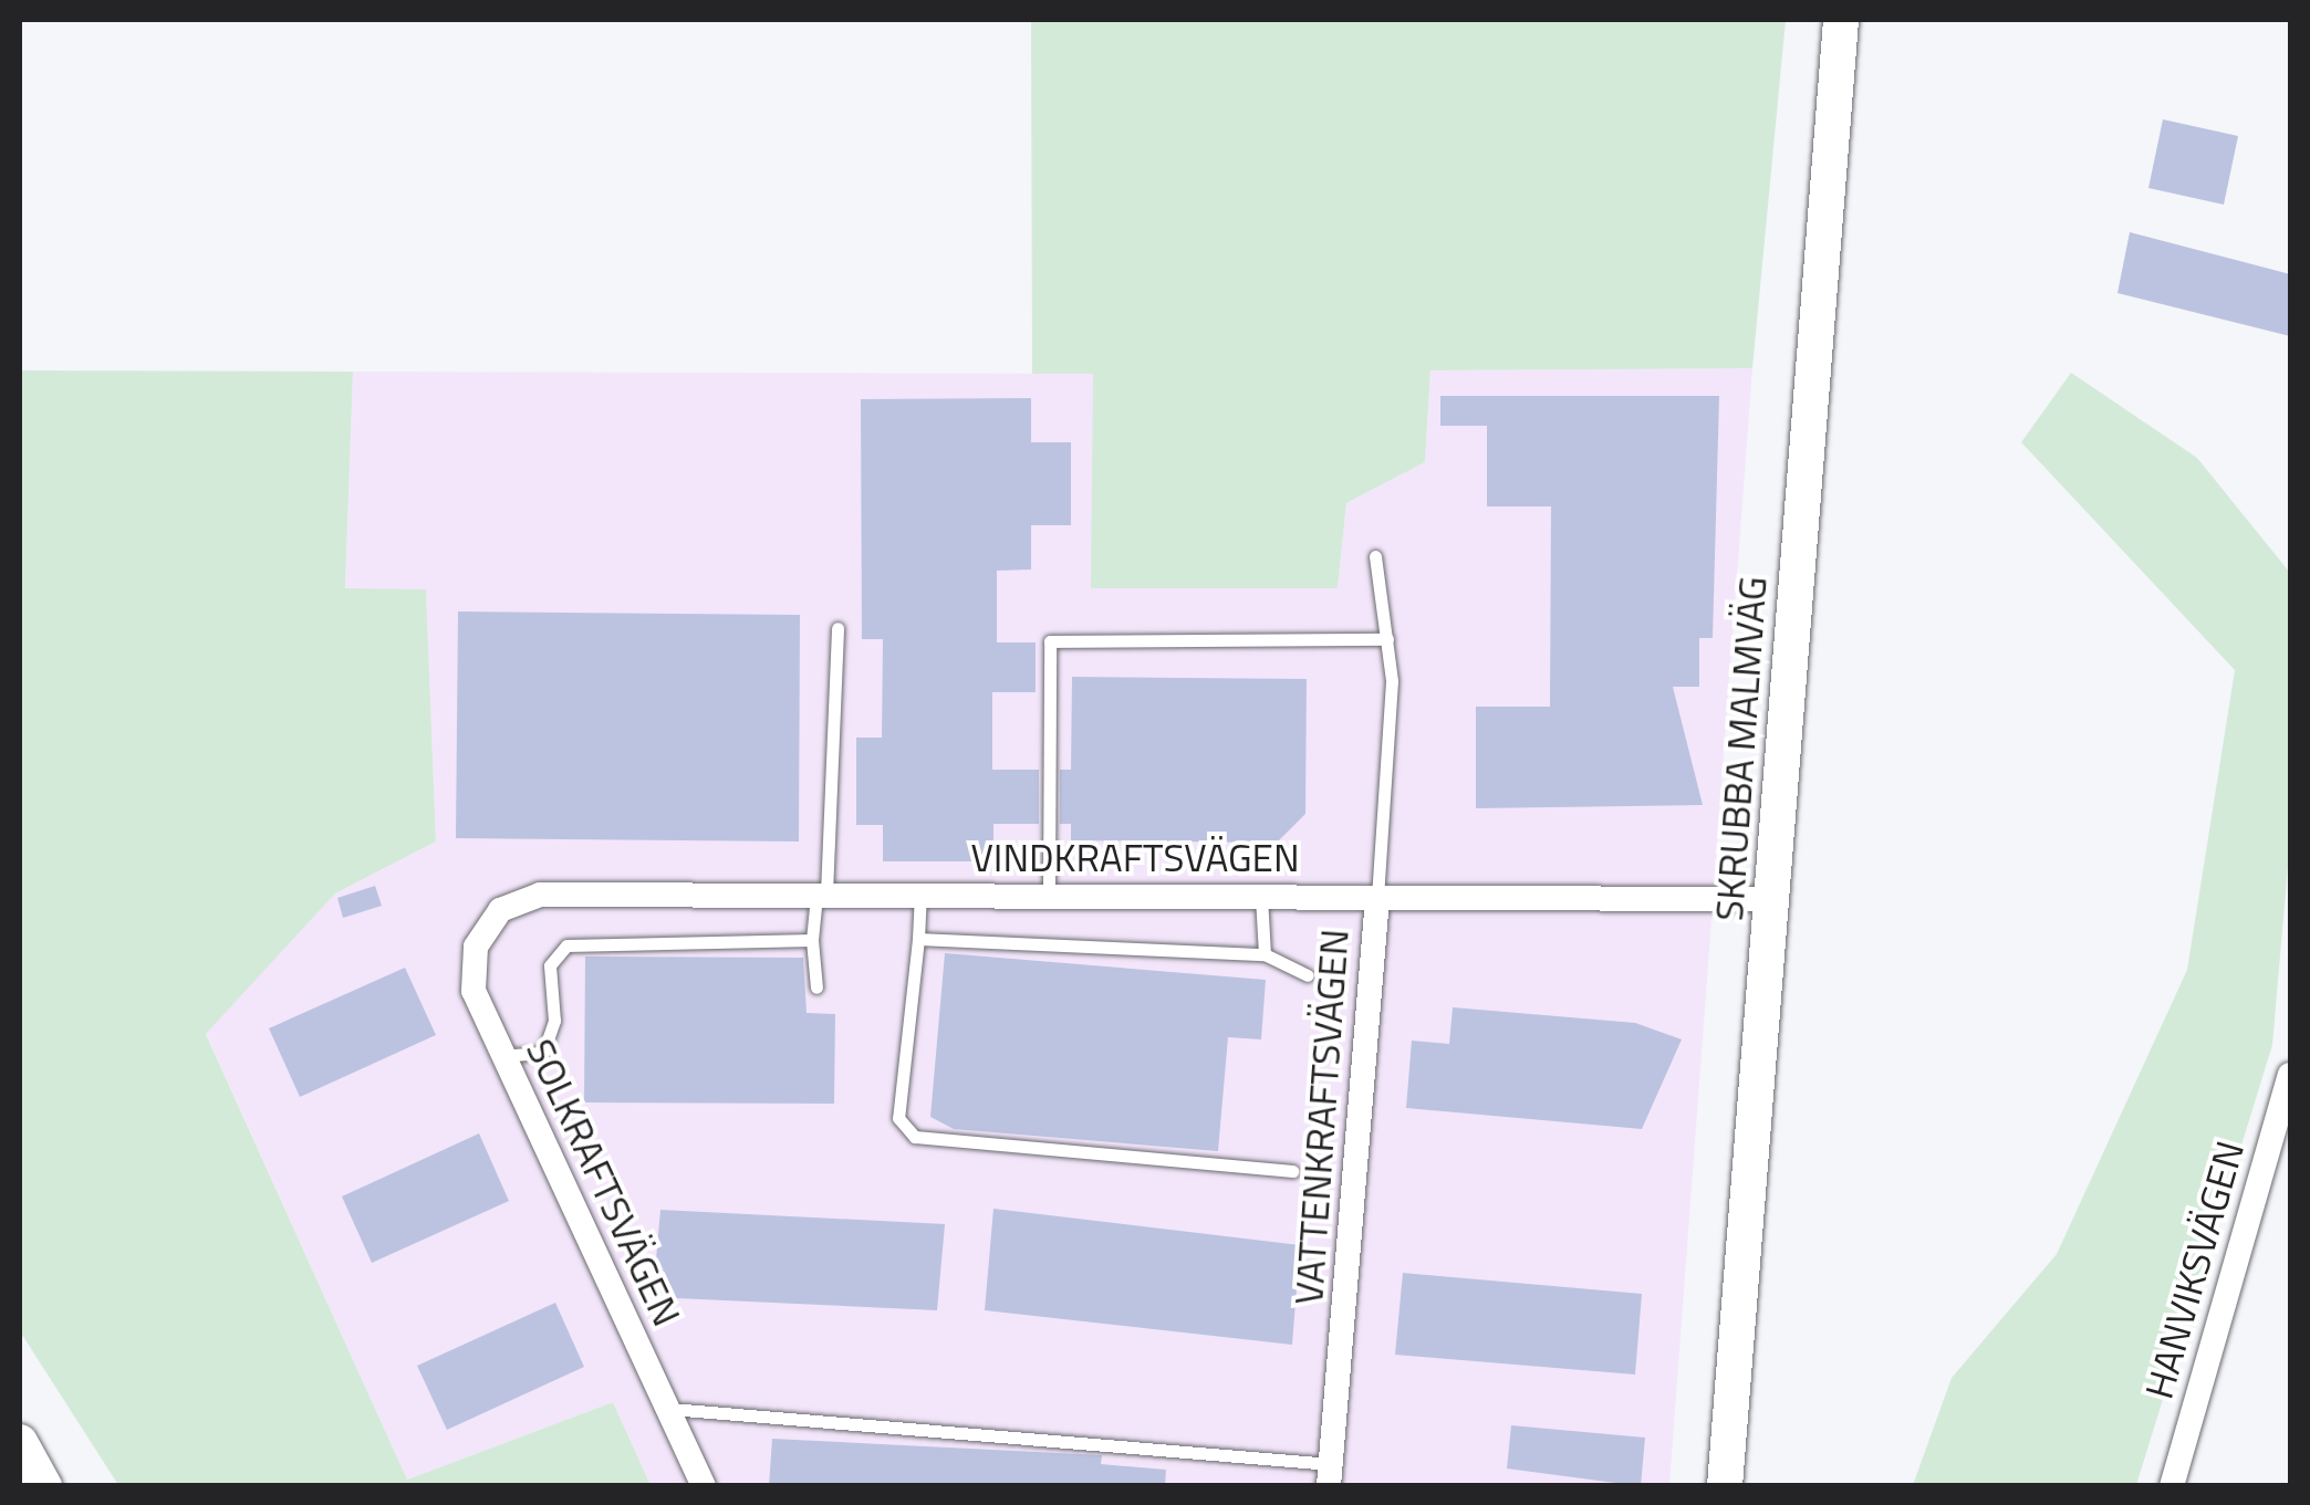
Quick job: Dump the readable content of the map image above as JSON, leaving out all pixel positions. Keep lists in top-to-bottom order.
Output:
{
  "streets": {
    "street": [
      "SKRUBBA MALMVÄG",
      "VINDKRAFTSVÄGEN",
      "VATTENKRAFTSVÄGEN",
      "SOLKRAFTSVÄGEN",
      "HANVIKSVÄGEN"
    ]
  },
  "crossings": [
    ["SKRUBBA MALMVÄG", "VINDKRAFTSVÄGEN"],
    ["VINDKRAFTSVÄGEN", "VATTENKRAFTSVÄGEN"],
    ["VINDKRAFTSVÄGEN", "SOLKRAFTSVÄGEN"]
  ]
}
